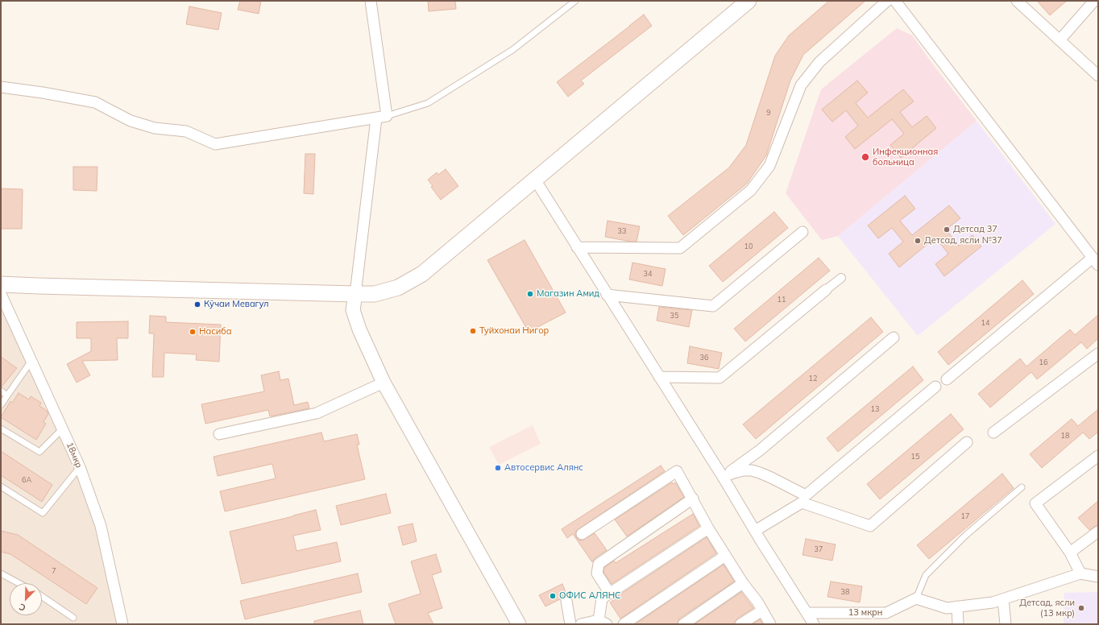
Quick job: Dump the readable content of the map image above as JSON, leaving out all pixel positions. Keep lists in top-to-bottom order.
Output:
{
  "streets": {
    "street": ["18мкр", "13 мкрн"]
  },
  "places": [
    "Инфекционная больница",
    "Детсад 37",
    "Детсад, ясли №37",
    "Магазин Амид",
    "Кӯчаи Мевагул",
    "Туйхонаи Нигор",
    "Насиба",
    "Автосервис Алянс",
    "ОФИС АЛЯНС",
    "Детсад, ясли (13 мкр)"
  ],
  "house_numbers": [
    "9",
    "33",
    "10",
    "34",
    "11",
    "35",
    "14",
    "36",
    "16",
    "12",
    "13",
    "18",
    "15",
    "6А",
    "17",
    "37",
    "7",
    "38"
  ],
  "north": "bottom left"
}
